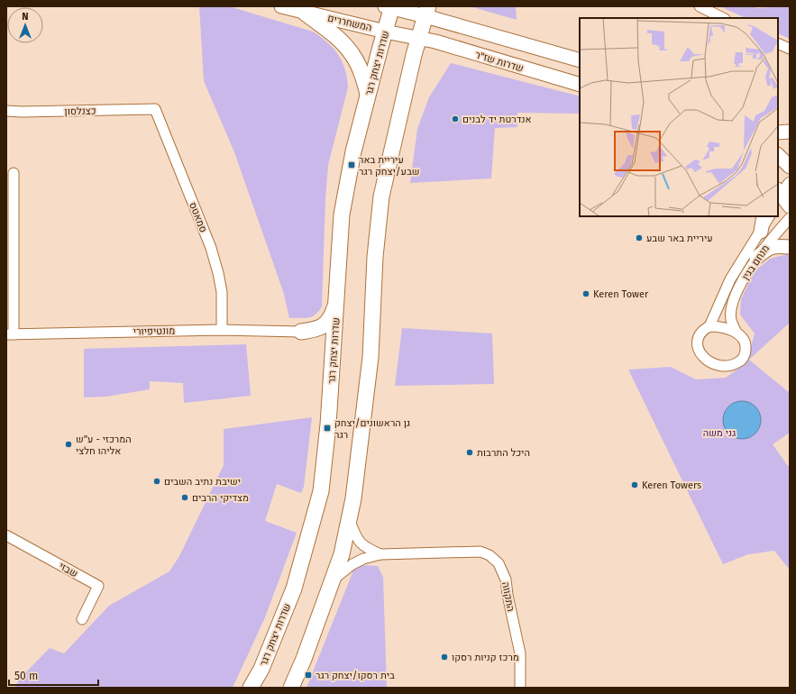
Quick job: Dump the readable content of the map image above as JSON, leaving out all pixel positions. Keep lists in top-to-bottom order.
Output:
{
  "streets": {
    "main road": ["המשחררים", "שדרות שז\"ר", "שדרות יצחק רגר"],
    "street": [
      "כצנלסון",
      "סמאטס",
      "מנחם בגין",
      "מונטיפיורי",
      "שבזי",
      "התקווה"
    ]
  },
  "crossings": [
    ["המשחררים", "שדרות שז\"ר"],
    ["המשחררים", "שדרות יצחק רגר"],
    ["כצנלסון", "סמאטס"],
    ["סמאטס", "מונטיפיורי"]
  ],
  "parks": ["גני משה"],
  "places": {
    "other": [
      "אנדרטת יד לבנים",
      "עיריית באר שבע",
      "Keren Tower",
      "המרכזי - ע\"ש אליהו חלצי",
      "היכל התרבות",
      "ישיבת נתיב השבים",
      "Keren Towers",
      "מצדיקי הרבים",
      "מרכז קניות רסקו"
    ],
    "transit": ["עיריית באר שבע/יצחק רגר", "גן הראשונים/יצחק רגר", "בית רסקו/יצחק רגר"]
  },
  "scale_bar": "50 m",
  "north": "top"
}
